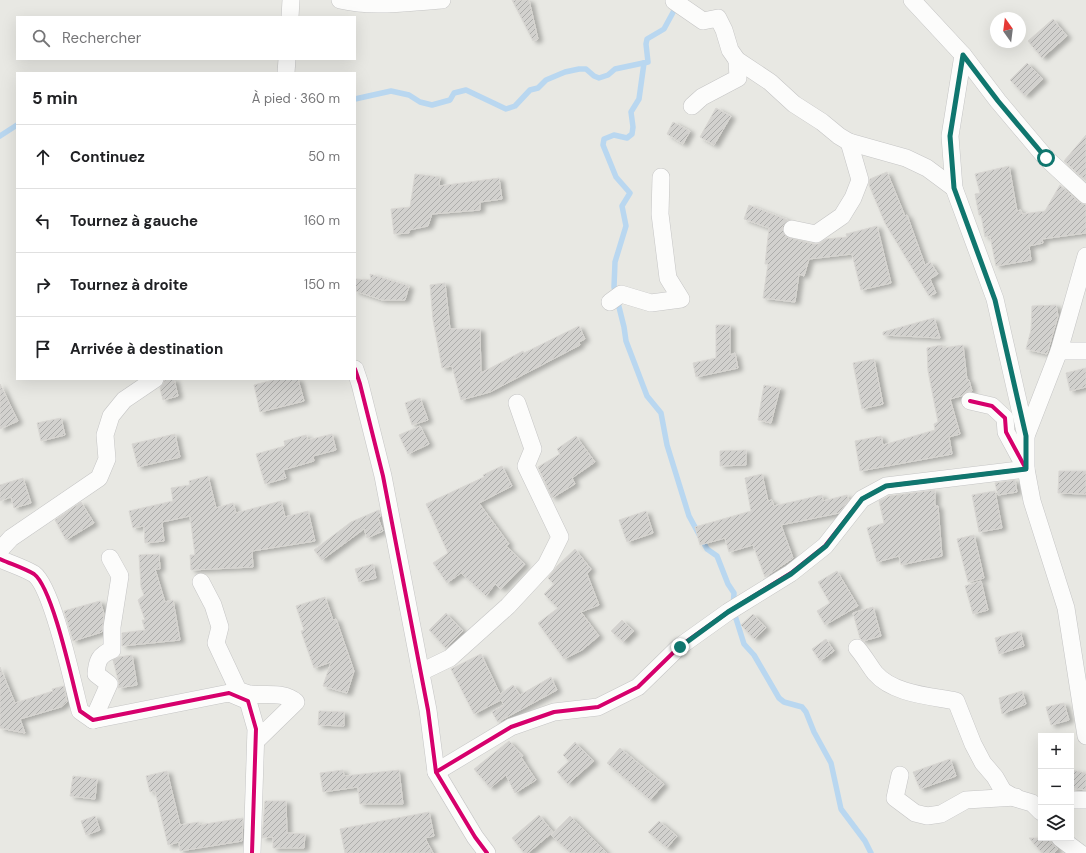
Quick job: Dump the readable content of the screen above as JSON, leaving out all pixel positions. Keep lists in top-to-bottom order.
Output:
{
  "north": "top",
  "page": {
    "search": "Rechercher",
    "heading": ["5 min", "À pied · 360 m"],
    "list": [
      ["Continuez", "50 m"],
      ["Tournez à gauche", "160 m"],
      ["Tournez à droite", "150 m"],
      "Arrivée à destination"
    ],
    "map_buttons": ["+", "−"]
  }
}
